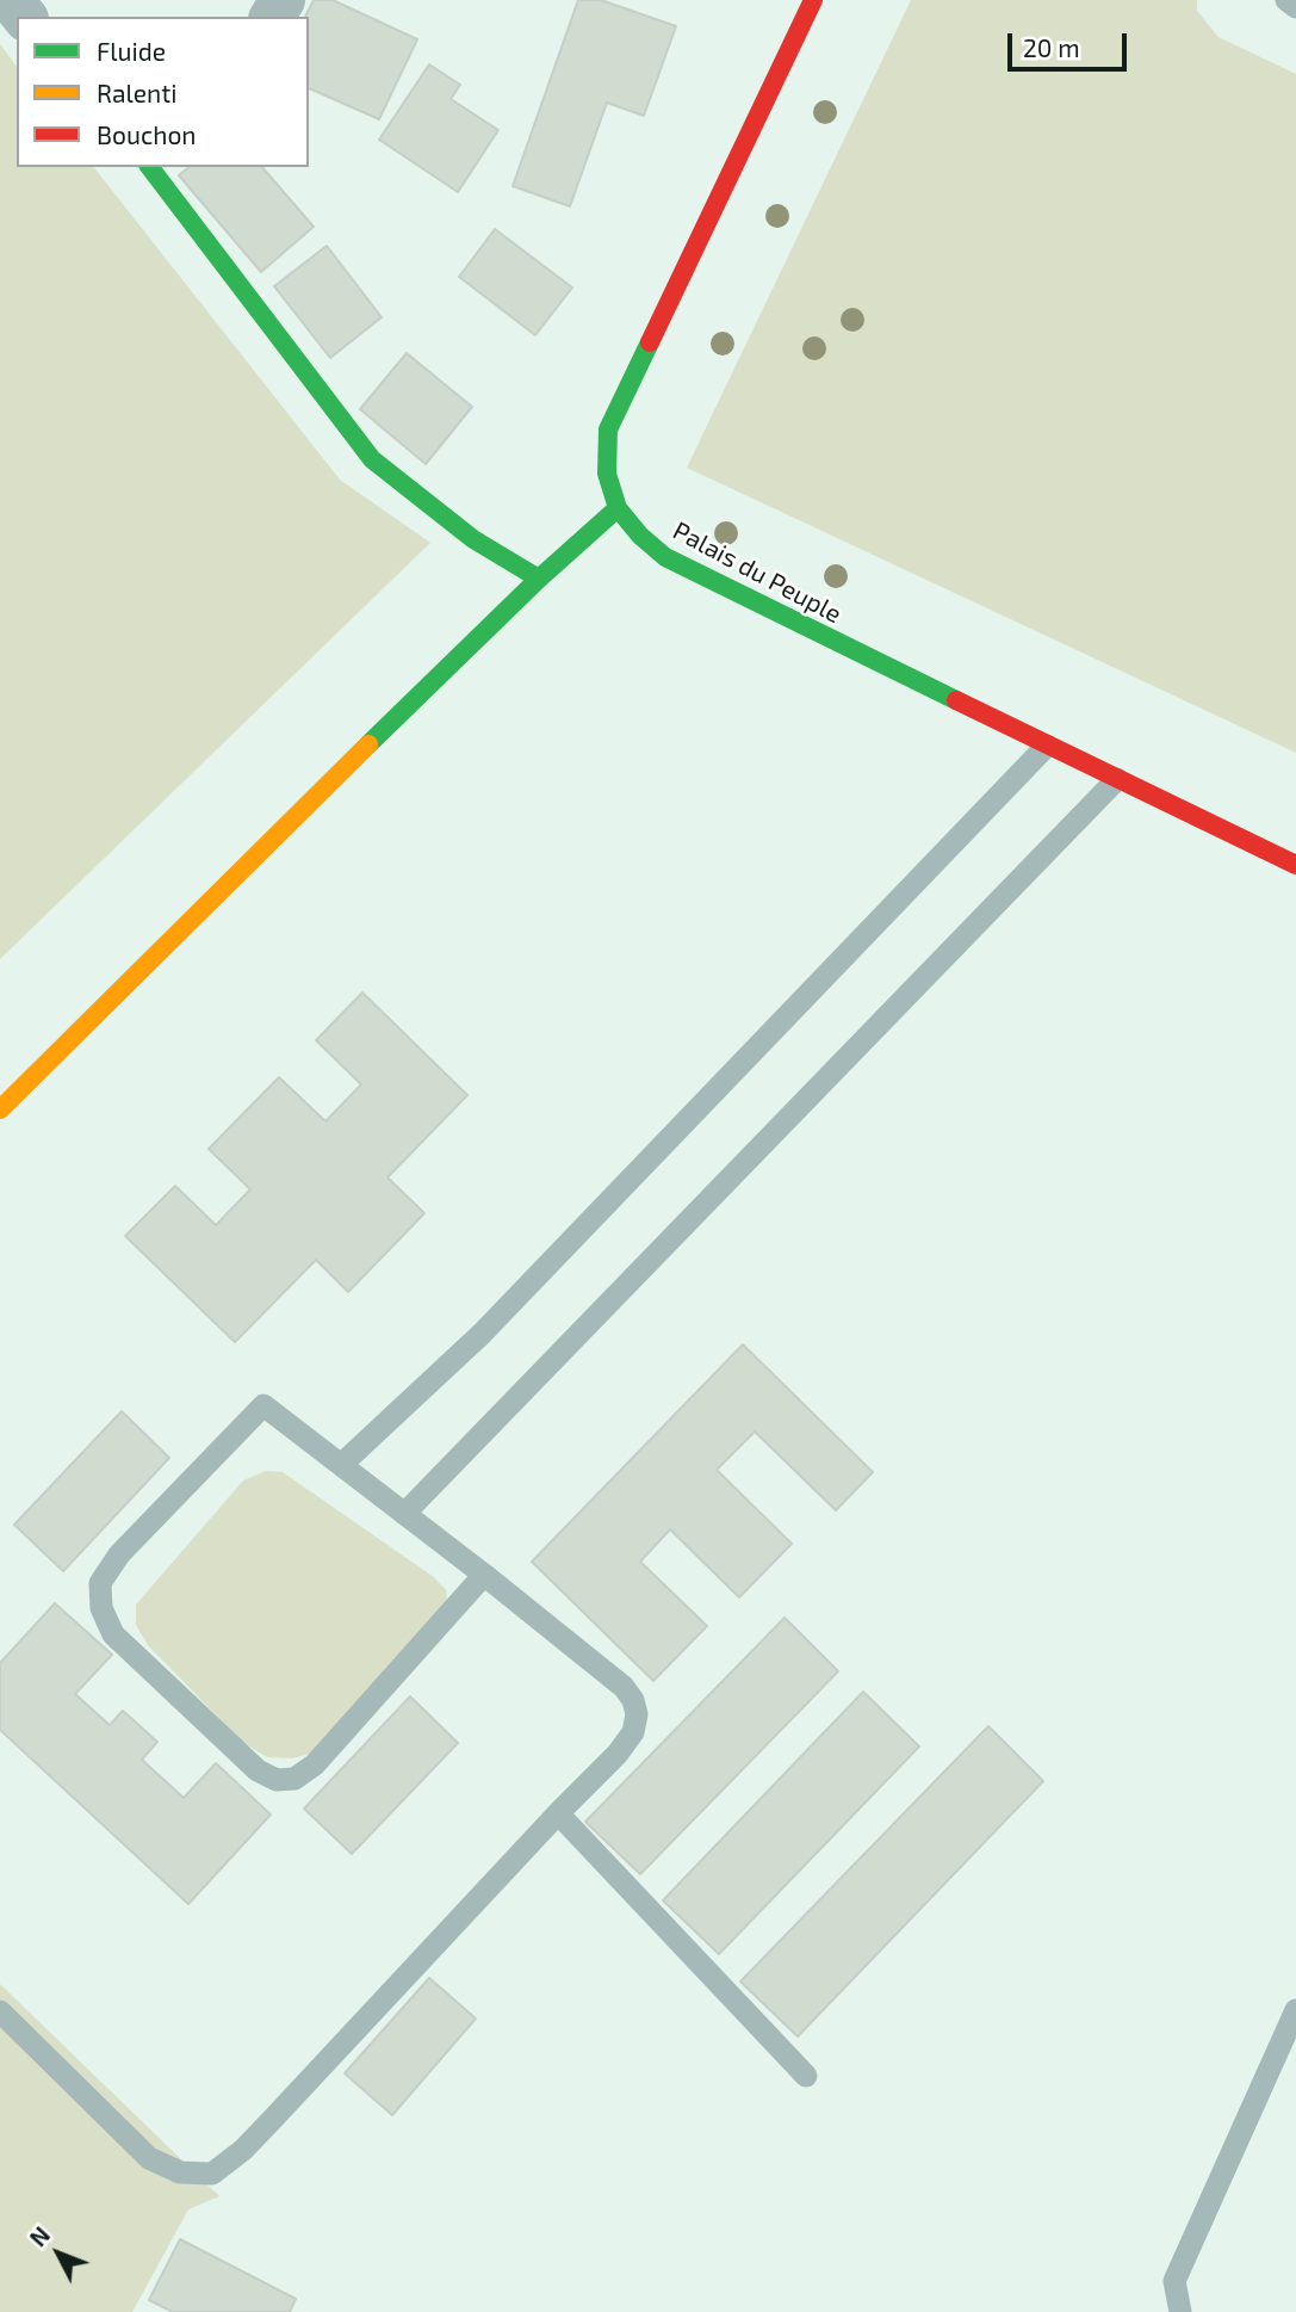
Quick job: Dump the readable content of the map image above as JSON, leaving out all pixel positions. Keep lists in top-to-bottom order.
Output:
{
  "streets": {
    "street": ["Palais du Peuple"]
  },
  "legend": ["Fluide", "Ralenti", "Bouchon"],
  "scale_bar": "20 m",
  "north": "top left"
}
